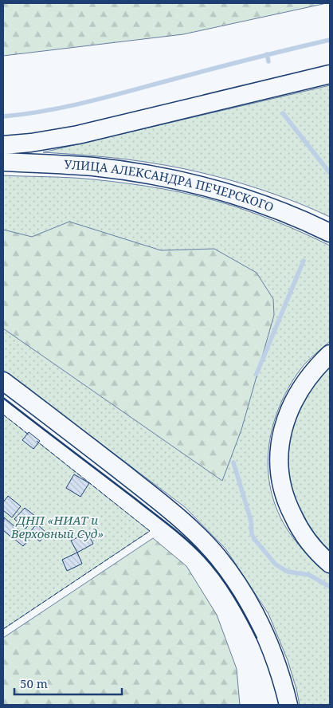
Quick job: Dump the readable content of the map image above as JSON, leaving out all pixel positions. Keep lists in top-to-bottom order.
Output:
{
  "streets": {
    "main road": ["УЛИЦА АЛЕКСАНДРА ПЕЧЕРСКОГО"]
  },
  "parks": ["ДНП «НИАТ и Верховный Суд»"],
  "scale_bar": "50 m"
}
